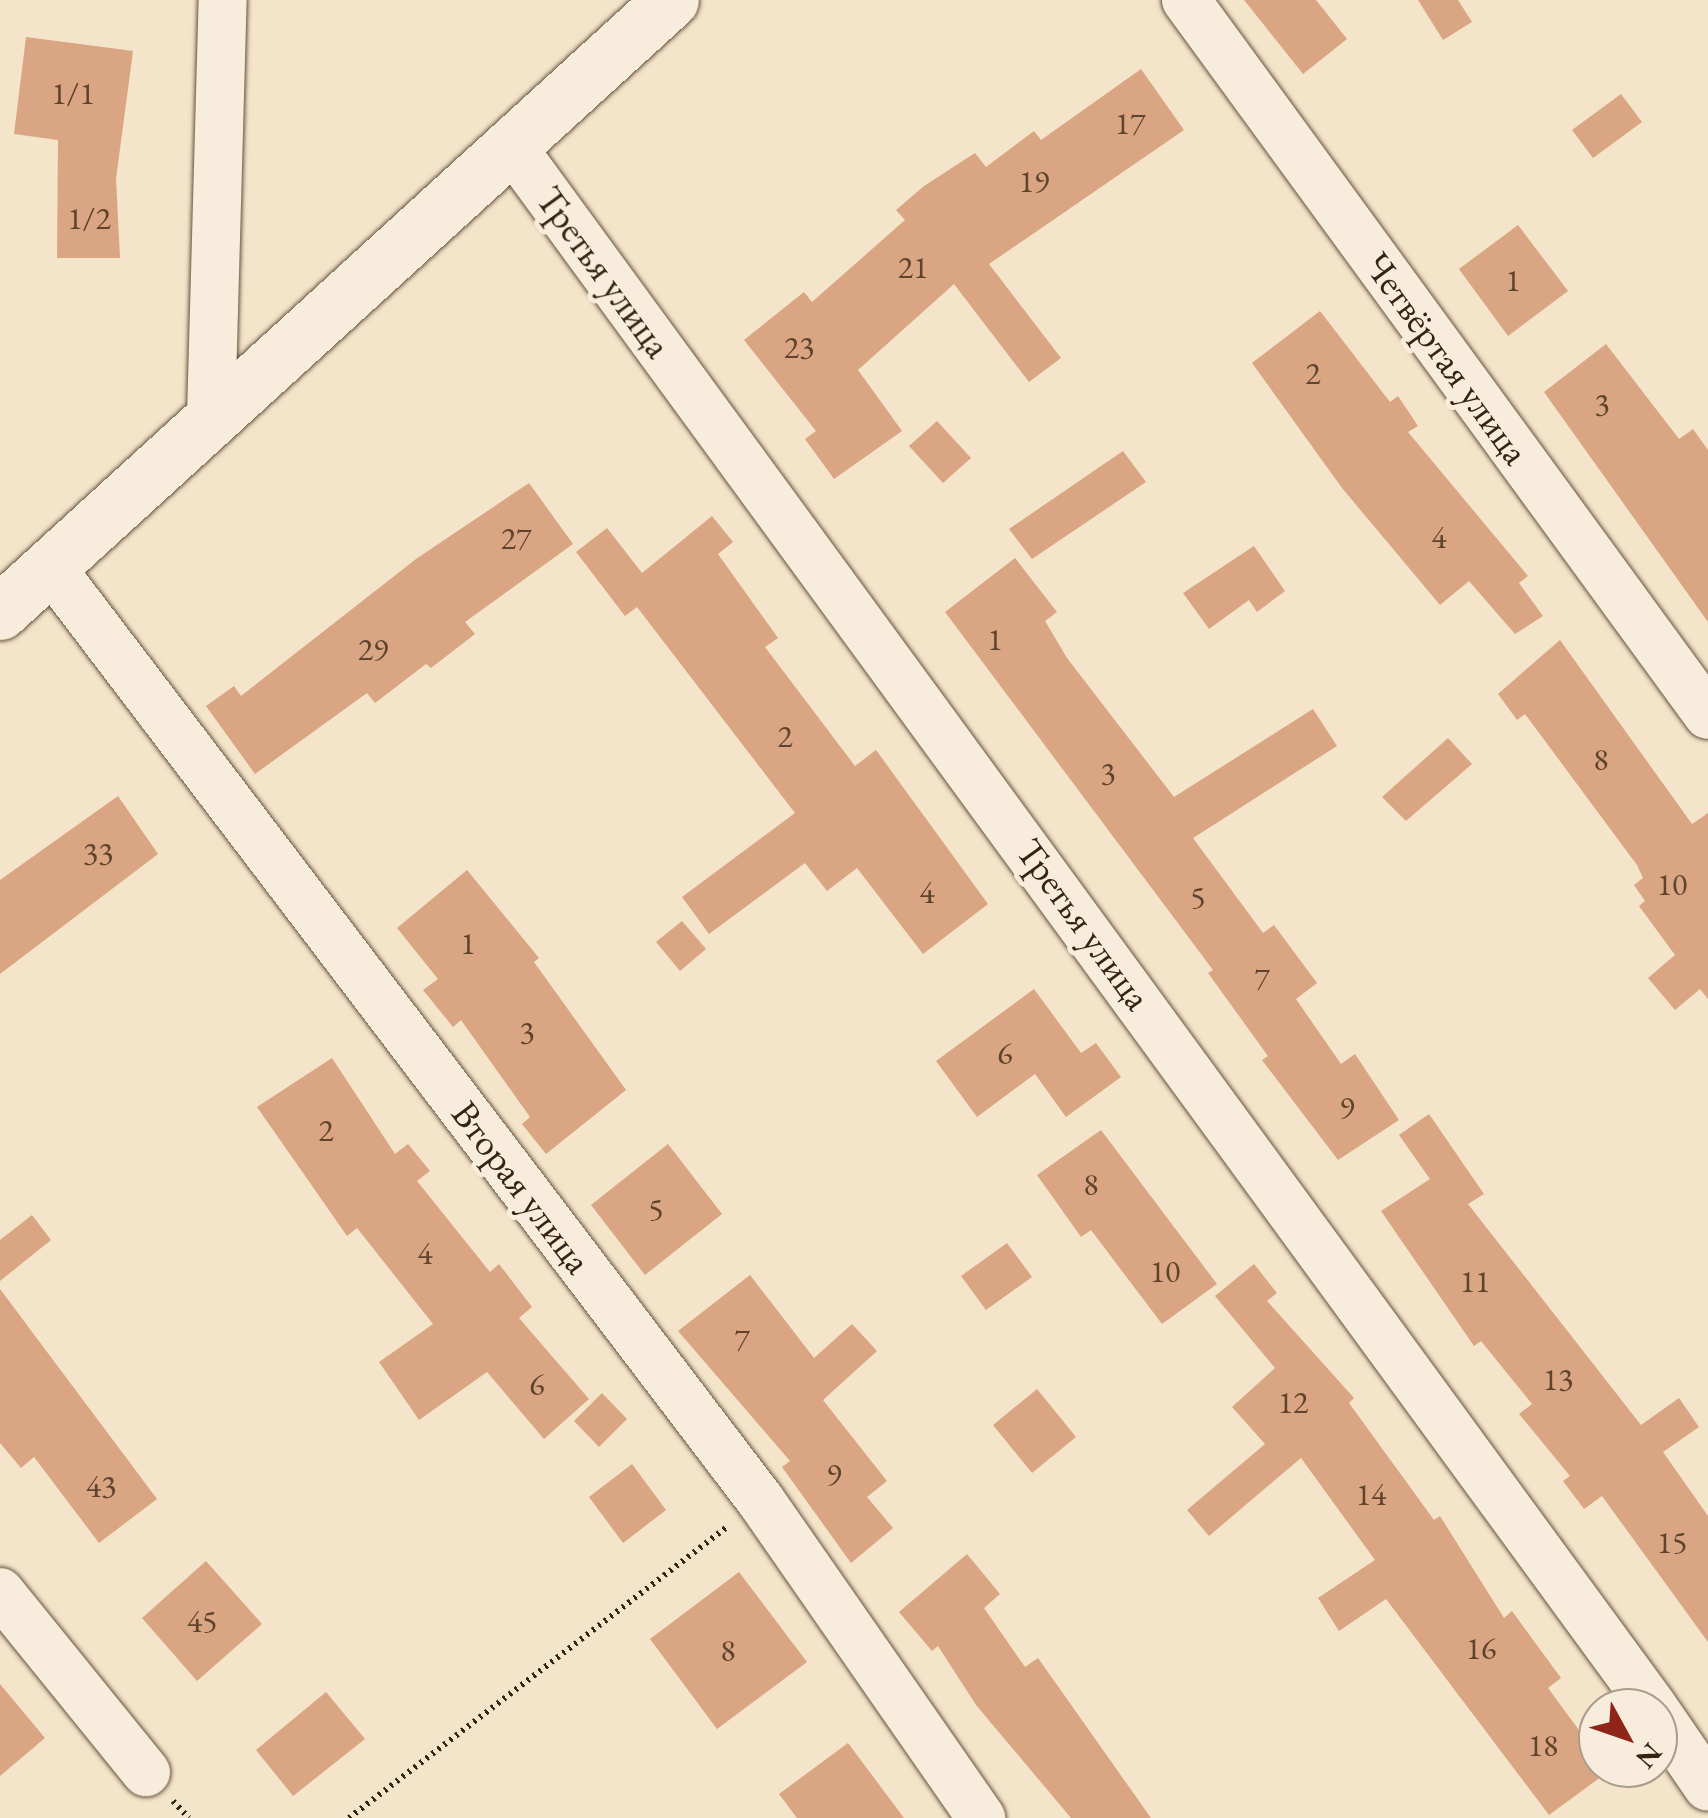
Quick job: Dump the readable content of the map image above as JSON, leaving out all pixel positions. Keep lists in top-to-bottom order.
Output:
{
  "streets": {
    "street": ["Третья улица", "Четвёртая улица", "Вторая улица"]
  },
  "house_numbers": [
    "1/1",
    "17",
    "19",
    "1/2",
    "21",
    "1",
    "23",
    "2",
    "3",
    "4",
    "27",
    "1",
    "29",
    "2",
    "8",
    "3",
    "33",
    "10",
    "4",
    "5",
    "1",
    "7",
    "3",
    "6",
    "9",
    "2",
    "8",
    "5",
    "4",
    "10",
    "11",
    "7",
    "13",
    "6",
    "12",
    "9",
    "43",
    "14",
    "15",
    "45",
    "16",
    "8",
    "18"
  ],
  "north": "bottom right"
}
